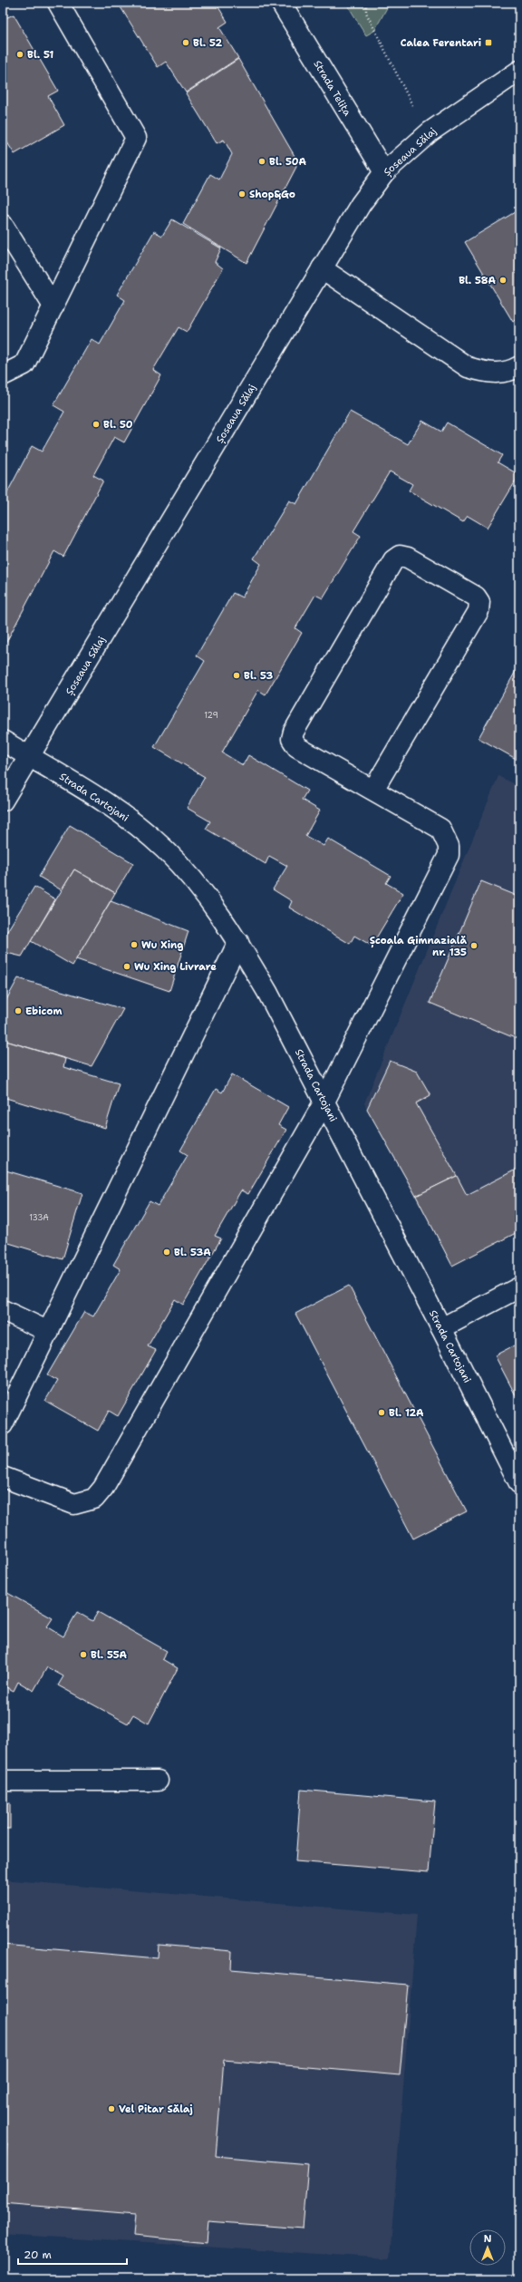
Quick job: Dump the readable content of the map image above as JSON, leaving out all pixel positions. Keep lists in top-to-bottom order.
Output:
{
  "streets": {
    "street": ["Strada Telița", "Șoseaua Sălaj", "Strada Cartojani"]
  },
  "crossings": [
    ["Strada Telița", "Șoseaua Sălaj"],
    ["Șoseaua Sălaj", "Strada Cartojani"]
  ],
  "places": {
    "other": [
      "Bl. 52",
      "Bl. 51",
      "Bl. 50A",
      "Shop&Go",
      "Bl. 58A",
      "Bl. 50",
      "Bl. 53",
      "Wu Xing",
      "Școala Gimnazială nr. 135",
      "Wu Xing Livrare",
      "Ebicom",
      "Bl. 53A",
      "Bl. 12A",
      "Bl. 55A",
      "Vel Pitar Sălaj"
    ],
    "transit": ["Calea Ferentari"]
  },
  "house_numbers": ["129", "133A"],
  "scale_bar": "20 m",
  "north": "top"
}
